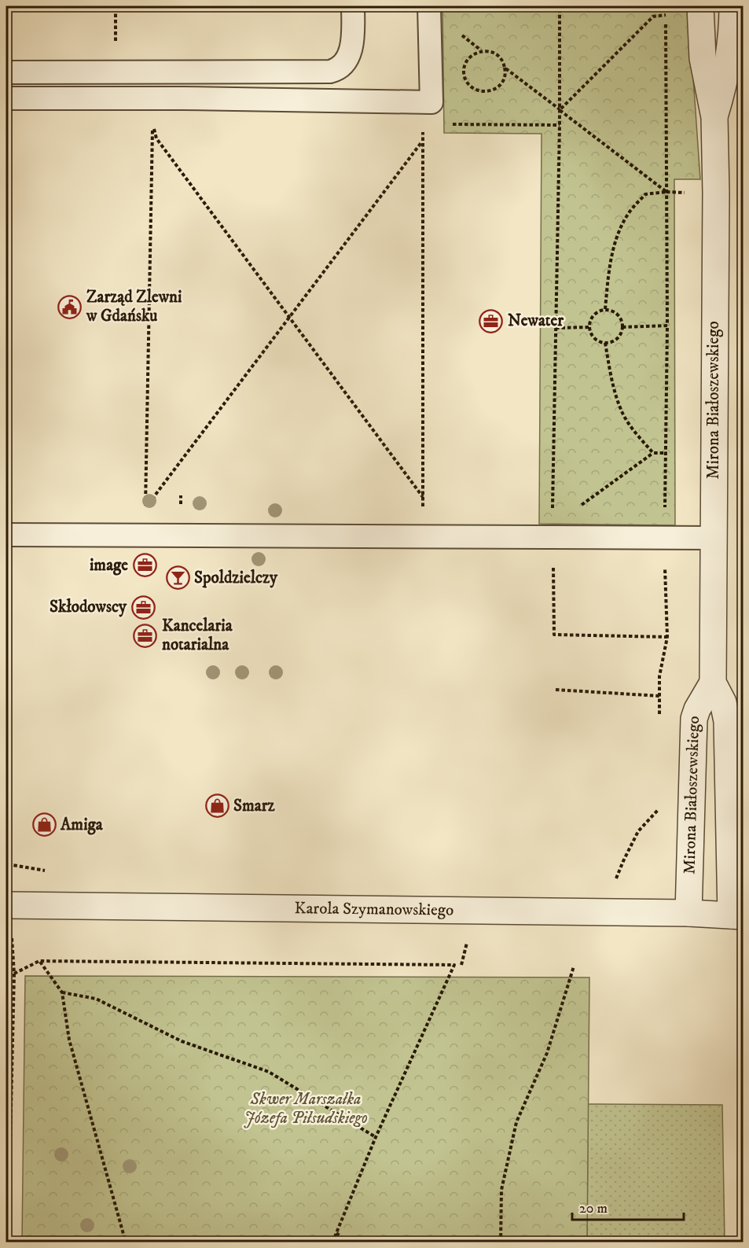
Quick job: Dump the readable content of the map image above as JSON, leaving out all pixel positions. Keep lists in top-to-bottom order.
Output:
{
  "streets": {
    "street": ["Mirona Białoszewskiego", "Karola Szymanowskiego"]
  },
  "crossings": [
    ["Mirona Białoszewskiego", "Karola Szymanowskiego"]
  ],
  "parks": ["Skwer Marszałka Józefa Piłsudskiego"],
  "places": {
    "public building": ["Zarząd Zlewni w Gdańsku"],
    "office": [
      "Newater",
      "image",
      "Skłodowscy",
      "Kancelaria notarialna"
    ],
    "bar": ["Spoldzielczy"],
    "shop": ["Smarz", "Amiga"]
  },
  "scale_bar": "20 m"
}
